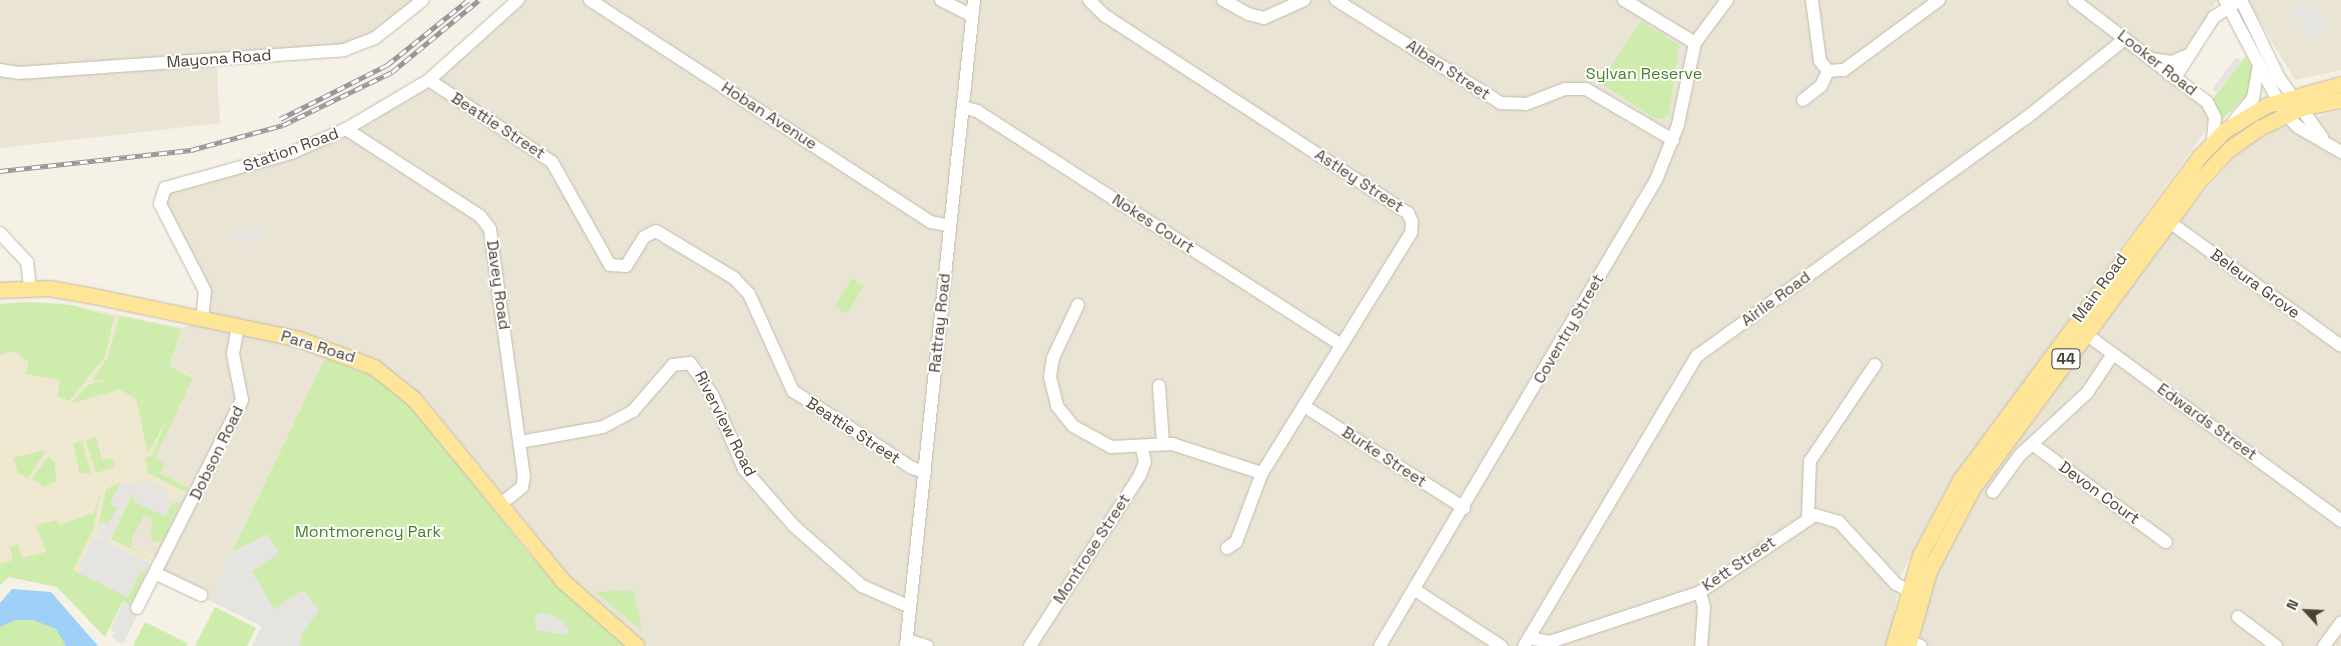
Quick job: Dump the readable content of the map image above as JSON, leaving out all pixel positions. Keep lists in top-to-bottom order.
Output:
{
  "streets": {
    "main road": ["Main Road", "Para Road", "44"],
    "street": [
      "Mayona Road",
      "Looker Road",
      "Alban Street",
      "Hoban Avenue",
      "Beattie Street",
      "Station Road",
      "Astley Street",
      "Nokes Court",
      "Beleura Grove",
      "Davey Road",
      "Airlie Road",
      "Rattray Road",
      "Coventry Street",
      "Edwards Street",
      "Riverview Road",
      "Dobson Road",
      "Burke Street",
      "Devon Court",
      "Montrose Street",
      "Kett Street"
    ]
  },
  "crossings": [
    ["Looker Road", "Main Road"],
    ["Looker Road", "Airlie Road"],
    ["Alban Street", "Coventry Street"],
    ["Hoban Avenue", "Rattray Road"],
    ["Beattie Street", "Station Road"],
    ["Beattie Street", "Rattray Road"],
    ["Station Road", "Davey Road"],
    ["Station Road", "Para Road"],
    ["Astley Street", "Nokes Court"],
    ["Astley Street", "Burke Street"],
    ["Nokes Court", "Rattray Road"],
    ["Beleura Grove", "Main Road"],
    ["Davey Road", "Para Road"],
    ["Davey Road", "Riverview Road"],
    ["Main Road", "Edwards Street"],
    ["Airlie Road", "Kett Street"],
    ["Rattray Road", "Riverview Road"],
    ["Coventry Street", "Burke Street"],
    ["Para Road", "Dobson Road"]
  ],
  "parks": ["Sylvan Reserve", "Montmorency Park"],
  "north": "top left"
}
